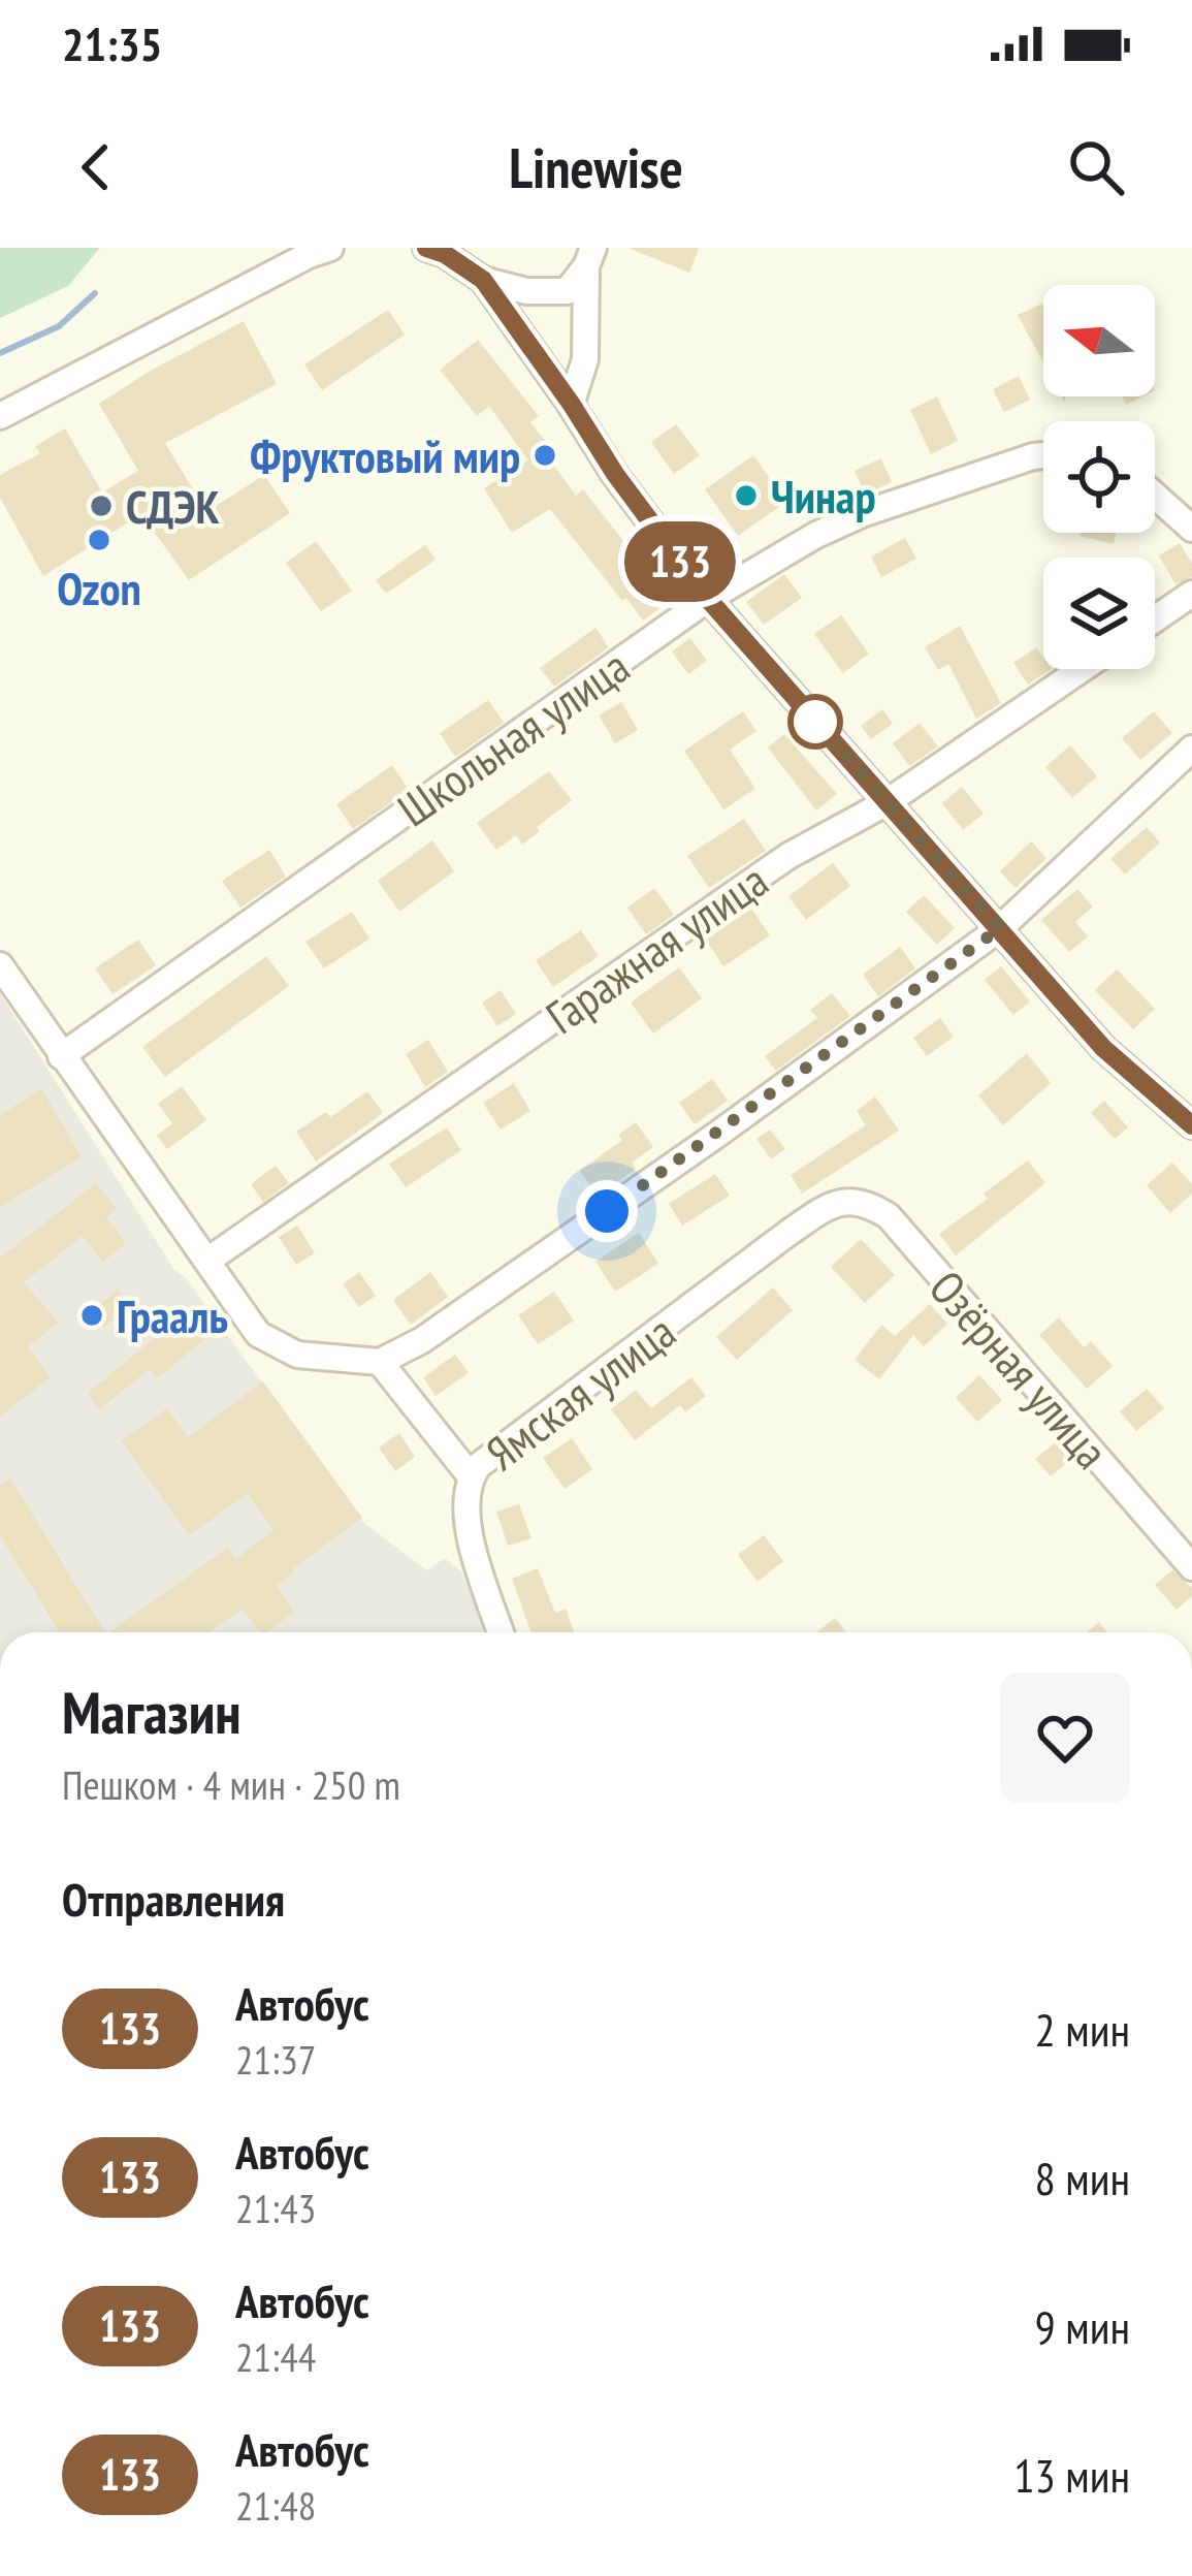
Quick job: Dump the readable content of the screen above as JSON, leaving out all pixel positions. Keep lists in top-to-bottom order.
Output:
{
  "streets": {
    "street": [
      "Школьная улица",
      "Гаражная улица",
      "Озёрная улица",
      "Ямская улица"
    ]
  },
  "crossings": [
    ["Озёрная улица", "Ямская улица"]
  ],
  "places": [
    "Фруктовый мир",
    "Чинар",
    "СДЭК",
    "Ozon",
    "Грааль"
  ],
  "lines": ["bus line 133"],
  "north": "left",
  "page": {
    "status": "21:35",
    "header": "Linewise",
    "on_map": "133",
    "heading": [
      ["Магазин", "Пешком · 4 мин · 250 m"],
      "Отправления"
    ],
    "list": [
      {
        "mark": "133",
        "name": "Автобус",
        "note": "21:37",
        "value": "2 мин"
      },
      {
        "mark": "133",
        "name": "Автобус",
        "note": "21:43",
        "value": "8 мин"
      },
      {
        "mark": "133",
        "name": "Автобус",
        "note": "21:44",
        "value": "9 мин"
      },
      {
        "mark": "133",
        "name": "Автобус",
        "note": "21:48",
        "value": "13 мин"
      }
    ]
  }
}
